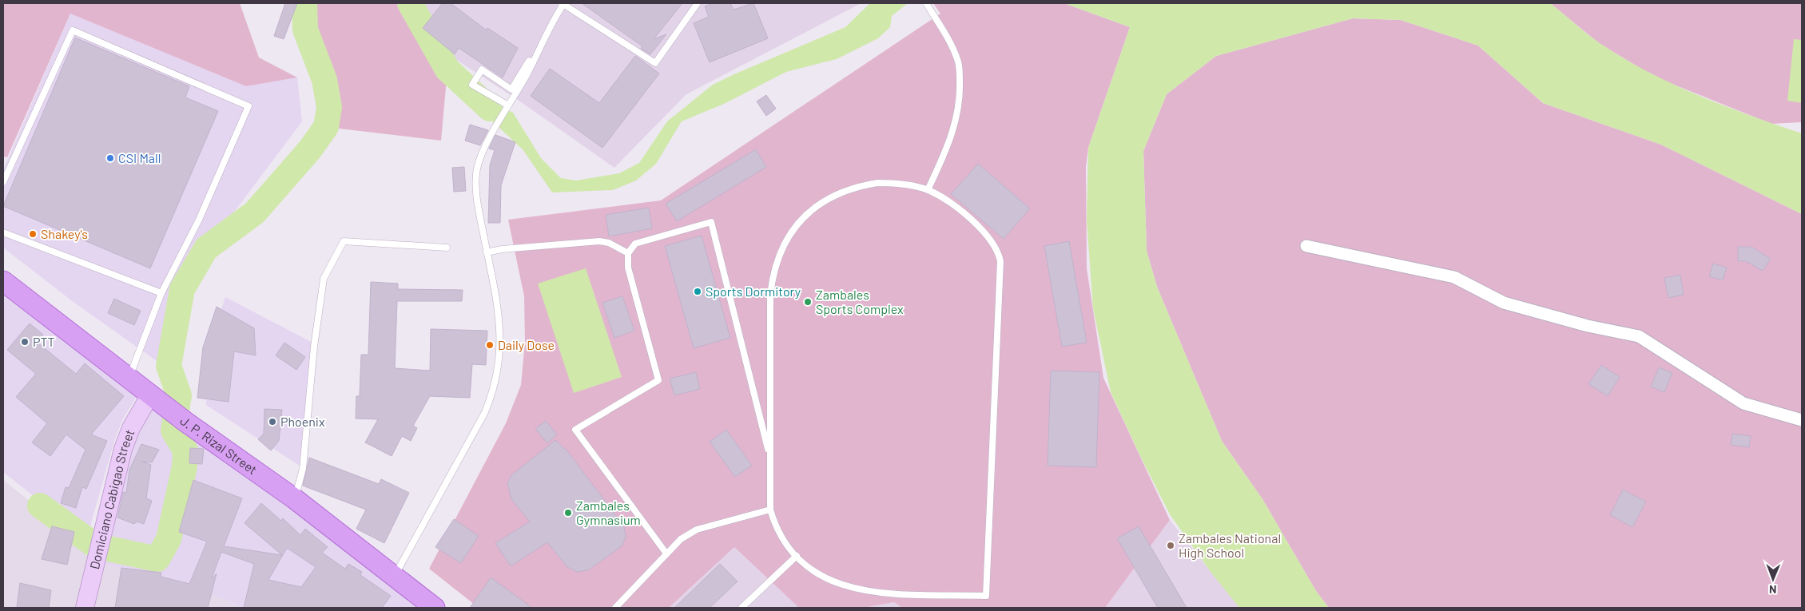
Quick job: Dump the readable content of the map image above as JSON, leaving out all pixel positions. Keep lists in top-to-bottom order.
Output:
{
  "streets": {
    "main road": ["J. P. Rizal Street"],
    "street": ["Domiciano Cabigao Street"]
  },
  "crossings": [
    ["J. P. Rizal Street", "Domiciano Cabigao Street"]
  ],
  "places": [
    "CSI Mall",
    "Shakey's",
    "Sports Dormitory",
    "Zambales Sports Complex",
    "PTT",
    "Daily Dose",
    "Phoenix",
    "Zambales Gymnasium",
    "Zambales National High School"
  ],
  "north": "bottom"
}
